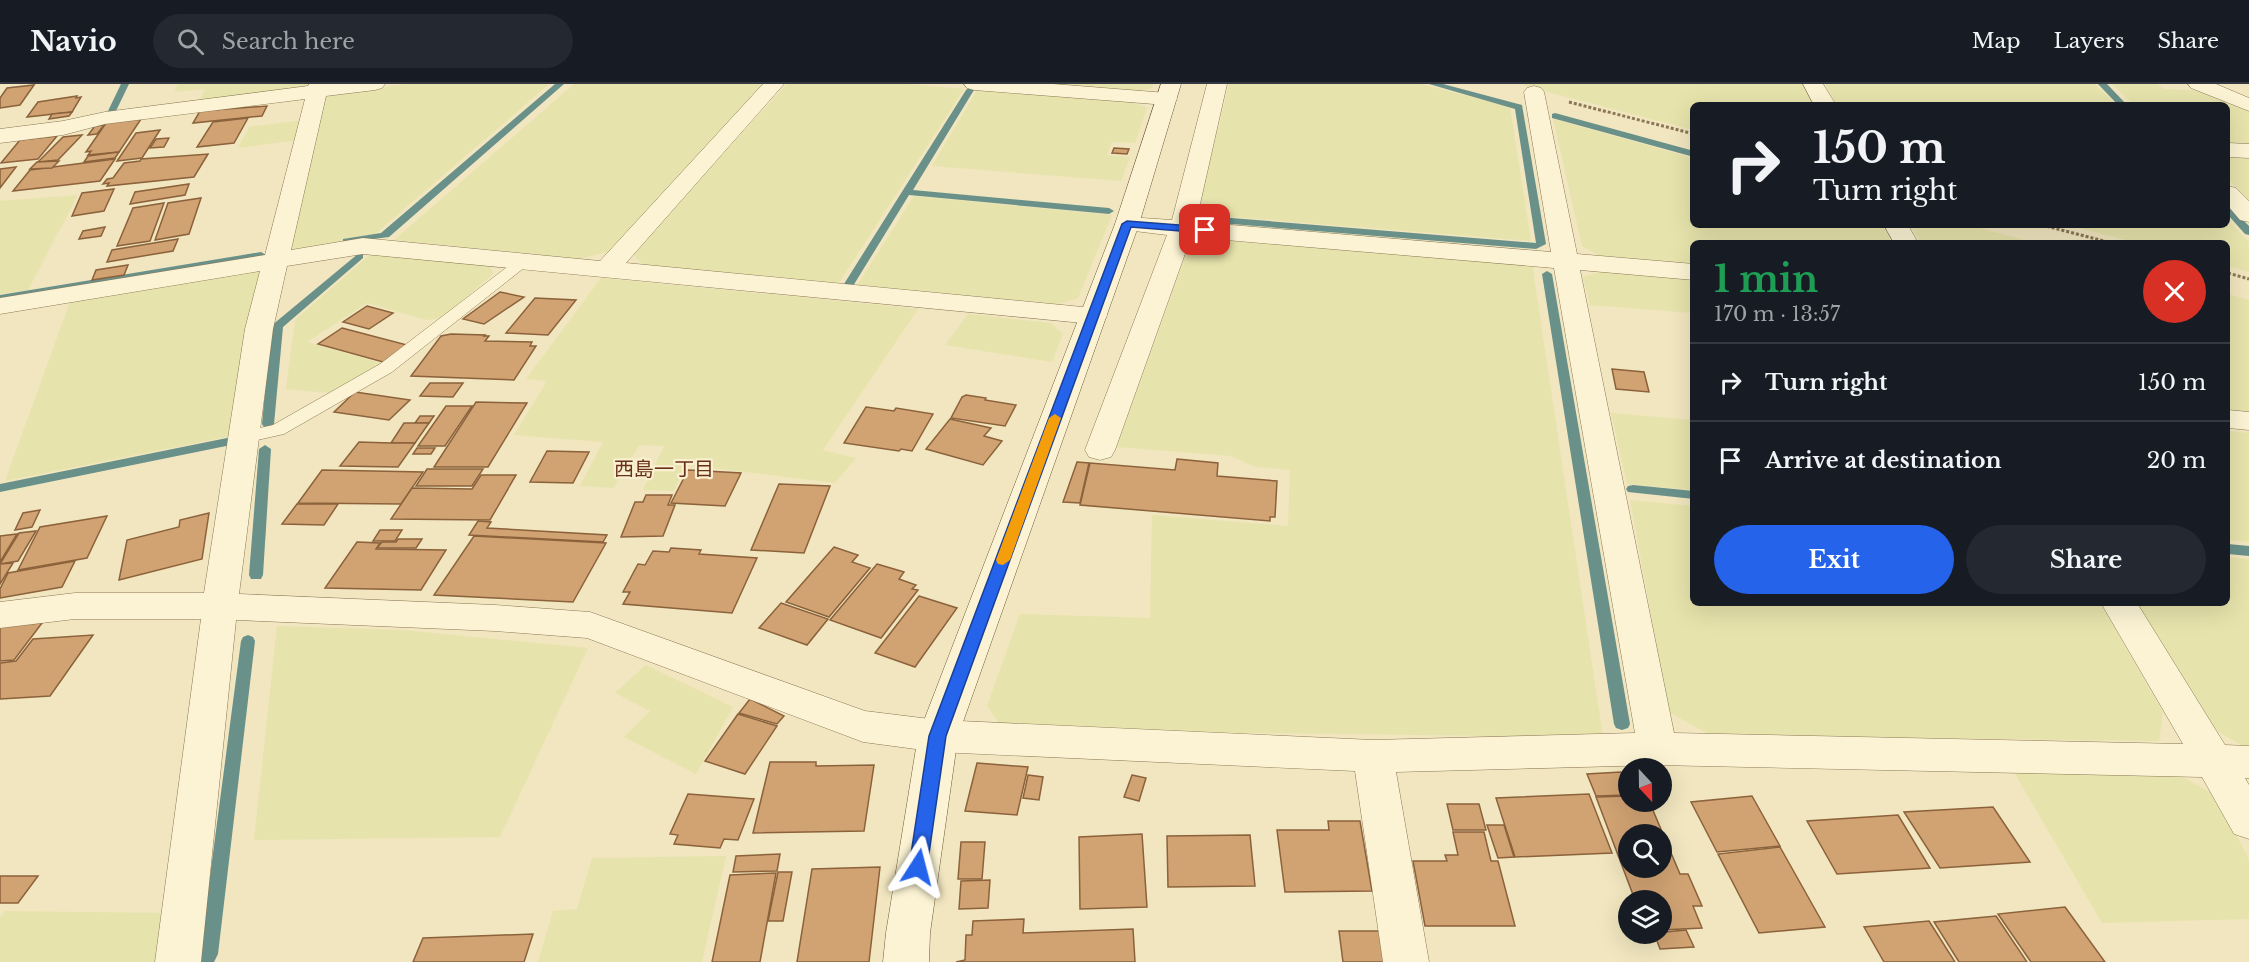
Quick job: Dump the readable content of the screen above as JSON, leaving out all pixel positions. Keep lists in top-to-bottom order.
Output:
{
  "districts": ["西島一丁目"],
  "north": "bottom",
  "page": {
    "header": "Navio",
    "search": "Search here",
    "nav": ["Map", "Layers", "Share"],
    "turn": ["150 m", "Turn right"],
    "heading": ["1 min", "170 m · 13:57"],
    "list": [
      {
        "name": "Turn right",
        "value": "150 m"
      },
      {
        "name": "Arrive at destination",
        "value": "20 m"
      }
    ],
    "buttons": ["Exit", "Share"]
  }
}
